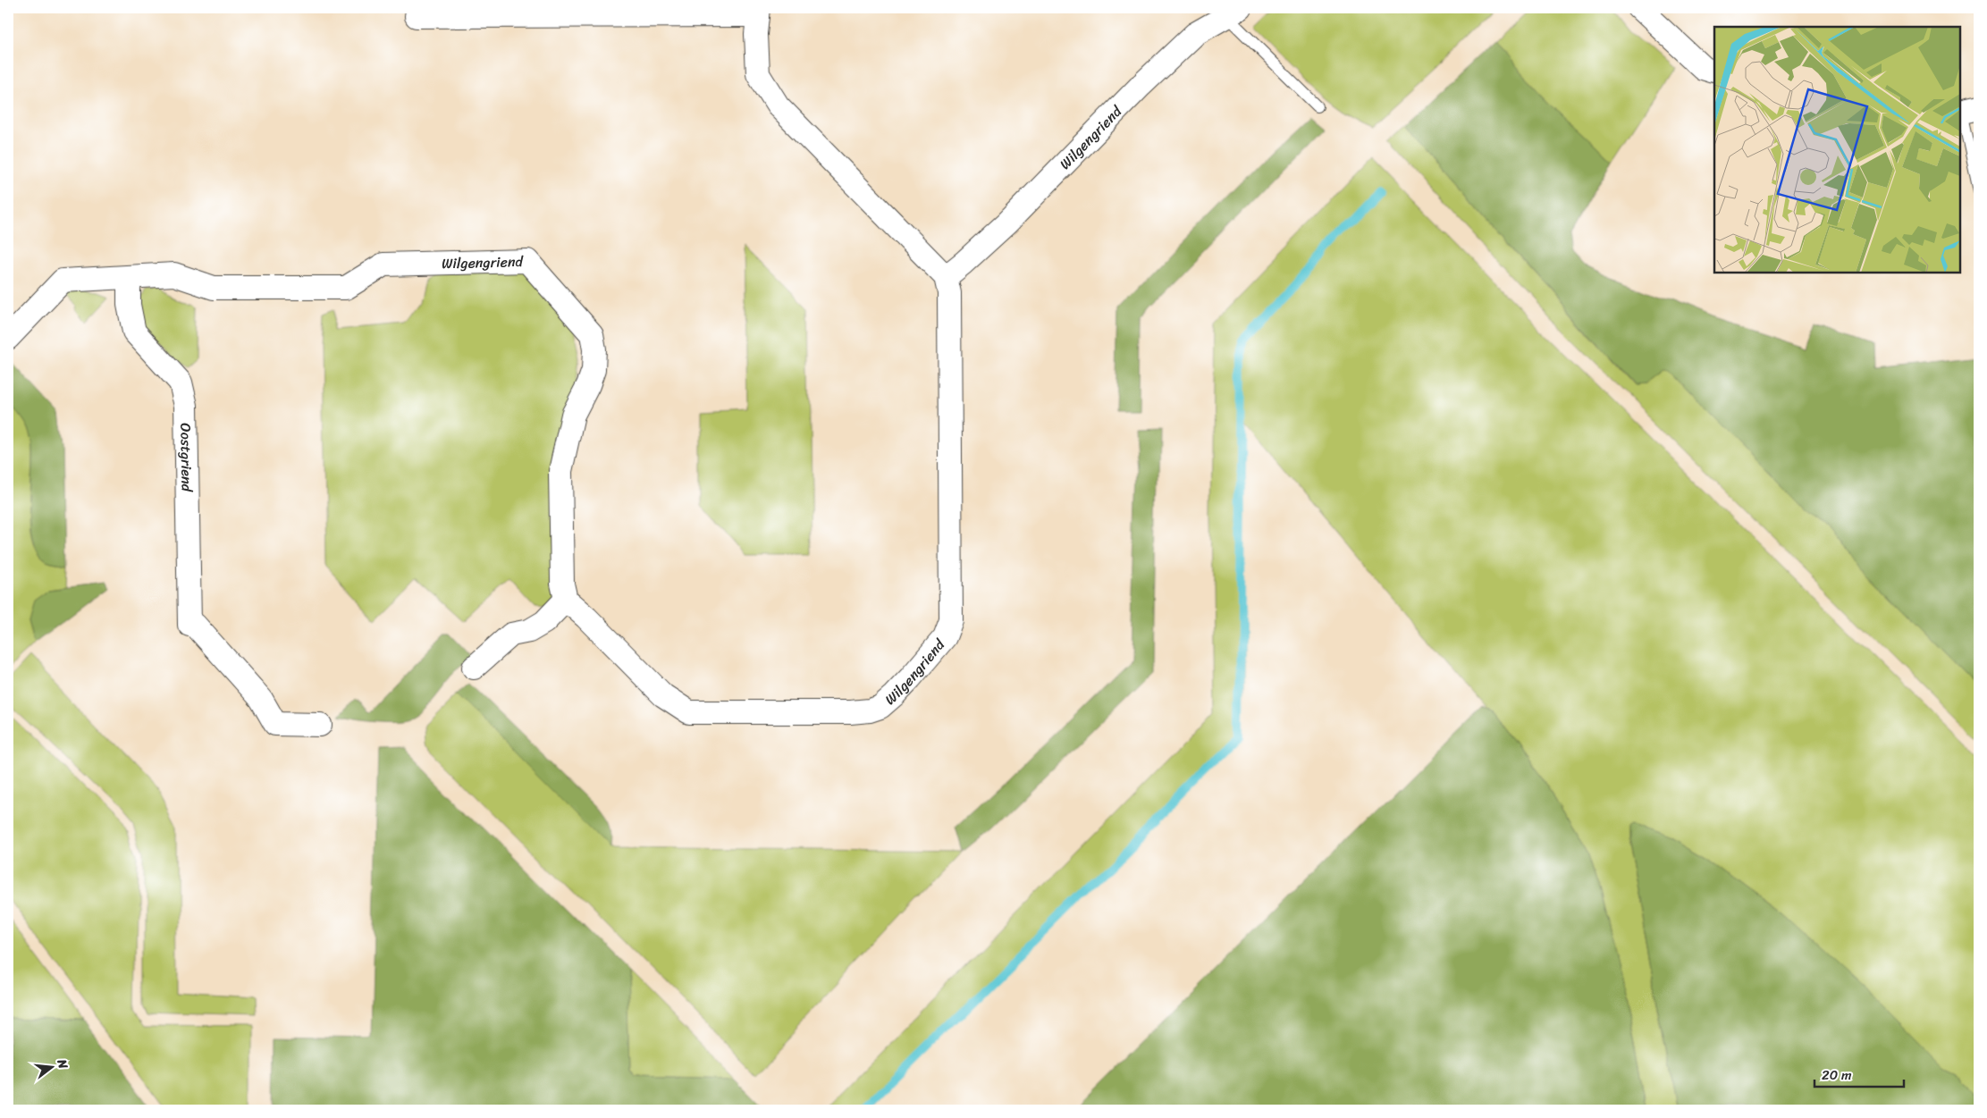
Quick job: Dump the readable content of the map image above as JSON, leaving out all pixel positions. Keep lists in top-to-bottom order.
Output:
{
  "streets": {
    "street": ["Wilgengriend", "Oostgriend"]
  },
  "crossings": [
    ["Wilgengriend", "Oostgriend"]
  ],
  "scale_bar": "20 m",
  "north": "right"
}
